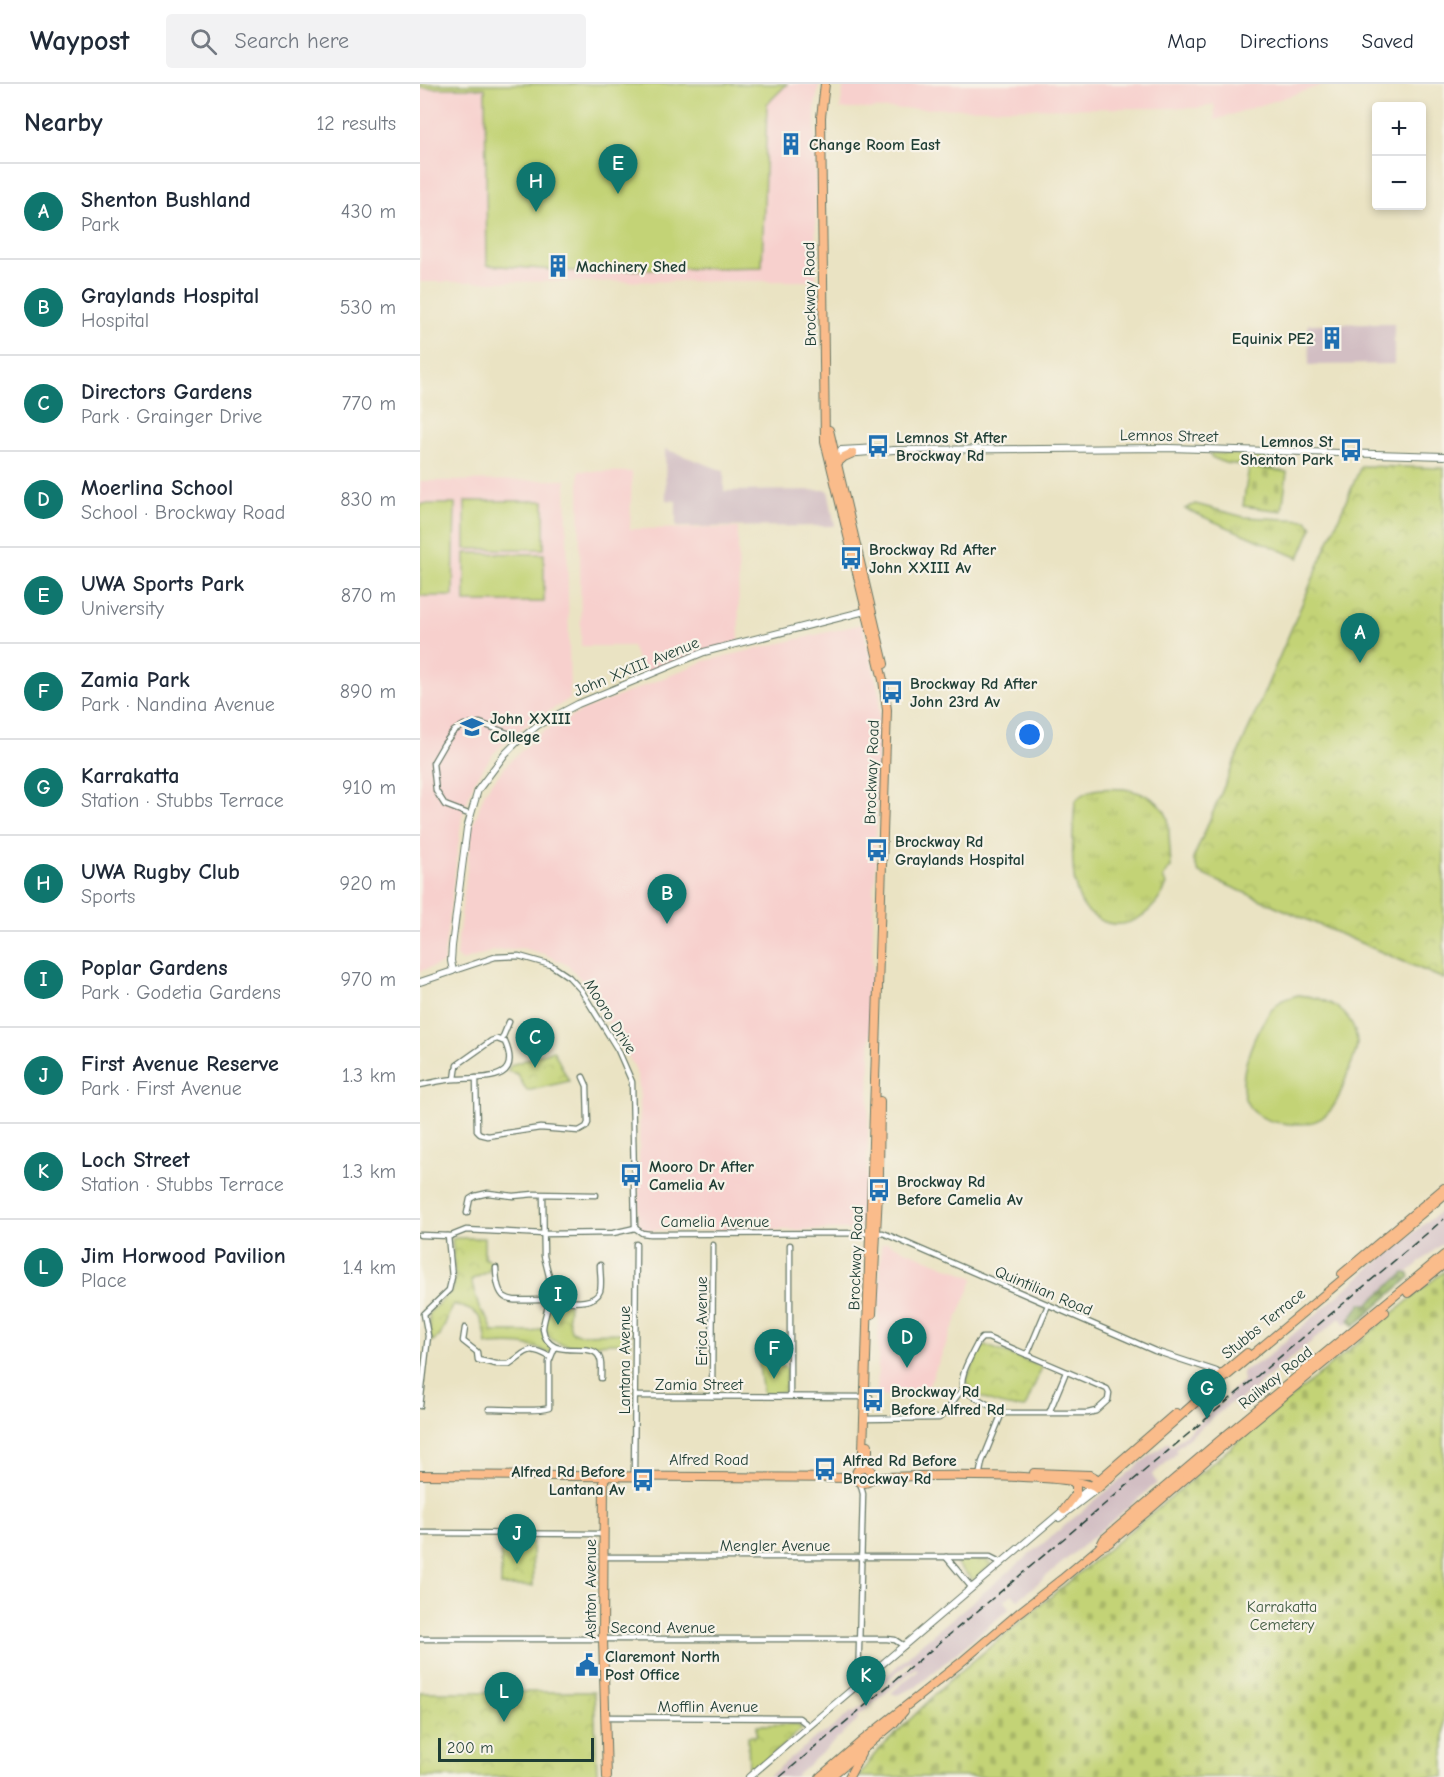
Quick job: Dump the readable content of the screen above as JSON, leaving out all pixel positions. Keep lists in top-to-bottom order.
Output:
{
  "streets": {
    "main road": [
      "Brockway Road",
      "Stubbs Terrace",
      "Railway Road",
      "Alfred Road",
      "Ashton Avenue"
    ],
    "street": [
      "Lemnos Street",
      "John XXIII Avenue",
      "Mooro Drive",
      "Camelia Avenue",
      "Quintilian Road",
      "Erica Avenue",
      "Lantana Avenue",
      "Zamia Street",
      "Mengler Avenue",
      "Second Avenue",
      "Mofflin Avenue"
    ]
  },
  "crossings": [
    ["Brockway Road", "Lemnos Street"],
    ["Brockway Road", "John XXIII Avenue"],
    ["Brockway Road", "Camelia Avenue"],
    ["Brockway Road", "Quintilian Road"],
    ["Brockway Road", "Stubbs Terrace"],
    ["Brockway Road", "Zamia Street"],
    ["Brockway Road", "Alfred Road"],
    ["Brockway Road", "Mengler Avenue"],
    ["Brockway Road", "Second Avenue"],
    ["John XXIII Avenue", "Mooro Drive"],
    ["Mooro Drive", "Camelia Avenue"],
    ["Camelia Avenue", "Quintilian Road"],
    ["Quintilian Road", "Stubbs Terrace"],
    ["Erica Avenue", "Zamia Street"],
    ["Stubbs Terrace", "Alfred Road"],
    ["Stubbs Terrace", "Mengler Avenue"],
    ["Stubbs Terrace", "Second Avenue"],
    ["Stubbs Terrace", "Mofflin Avenue"],
    ["Lantana Avenue", "Zamia Street"],
    ["Lantana Avenue", "Alfred Road"],
    ["Alfred Road", "Ashton Avenue"],
    ["Mengler Avenue", "Ashton Avenue"],
    ["Ashton Avenue", "Second Avenue"],
    ["Ashton Avenue", "Mofflin Avenue"]
  ],
  "parks": ["Karrakatta Cemetery"],
  "places": {
    "building": ["Change Room East", "Machinery Shed", "Equinix PE2"],
    "bus stop": [
      "Lemnos St After Brockway Rd",
      "Lemnos St Shenton Park",
      "Brockway Rd After John XXIII Av",
      "Brockway Rd After John 23rd Av",
      "Brockway Rd Graylands Hospital",
      "Mooro Dr After Camelia Av",
      "Brockway Rd Before Camelia Av",
      "Brockway Rd Before Alfred Rd",
      "Alfred Rd Before Brockway Rd",
      "Alfred Rd Before Lantana Av"
    ],
    "school or university": ["John XXIII College"],
    "public building": ["Claremont North Post Office"]
  },
  "scale_bar": "200 m",
  "page": {
    "header": "Waypost",
    "search": "Search here",
    "nav": ["Map", "Directions", "Saved"],
    "heading": ["Nearby", "12 results"],
    "map_buttons": ["+", "−"],
    "pins": [
      "E",
      "H",
      "A",
      "B",
      "C",
      "I",
      "D",
      "F",
      "G",
      "J",
      "K",
      "L"
    ],
    "list": [
      {
        "mark": "A",
        "name": "Shenton Bushland",
        "note": "Park",
        "value": "430 m"
      },
      {
        "mark": "B",
        "name": "Graylands Hospital",
        "note": "Hospital",
        "value": "530 m"
      },
      {
        "mark": "C",
        "name": "Directors Gardens",
        "note": "Park · Grainger Drive",
        "value": "770 m"
      },
      {
        "mark": "D",
        "name": "Moerlina School",
        "note": "School · Brockway Road",
        "value": "830 m"
      },
      {
        "mark": "E",
        "name": "UWA Sports Park",
        "note": "University",
        "value": "870 m"
      },
      {
        "mark": "F",
        "name": "Zamia Park",
        "note": "Park · Nandina Avenue",
        "value": "890 m"
      },
      {
        "mark": "G",
        "name": "Karrakatta",
        "note": "Station · Stubbs Terrace",
        "value": "910 m"
      },
      {
        "mark": "H",
        "name": "UWA Rugby Club",
        "note": "Sports",
        "value": "920 m"
      },
      {
        "mark": "I",
        "name": "Poplar Gardens",
        "note": "Park · Godetia Gardens",
        "value": "970 m"
      },
      {
        "mark": "J",
        "name": "First Avenue Reserve",
        "note": "Park · First Avenue",
        "value": "1.3 km"
      },
      {
        "mark": "K",
        "name": "Loch Street",
        "note": "Station · Stubbs Terrace",
        "value": "1.3 km"
      },
      {
        "mark": "L",
        "name": "Jim Horwood Pavilion",
        "note": "Place",
        "value": "1.4 km"
      }
    ],
    "scale": "200 m"
  }
}
